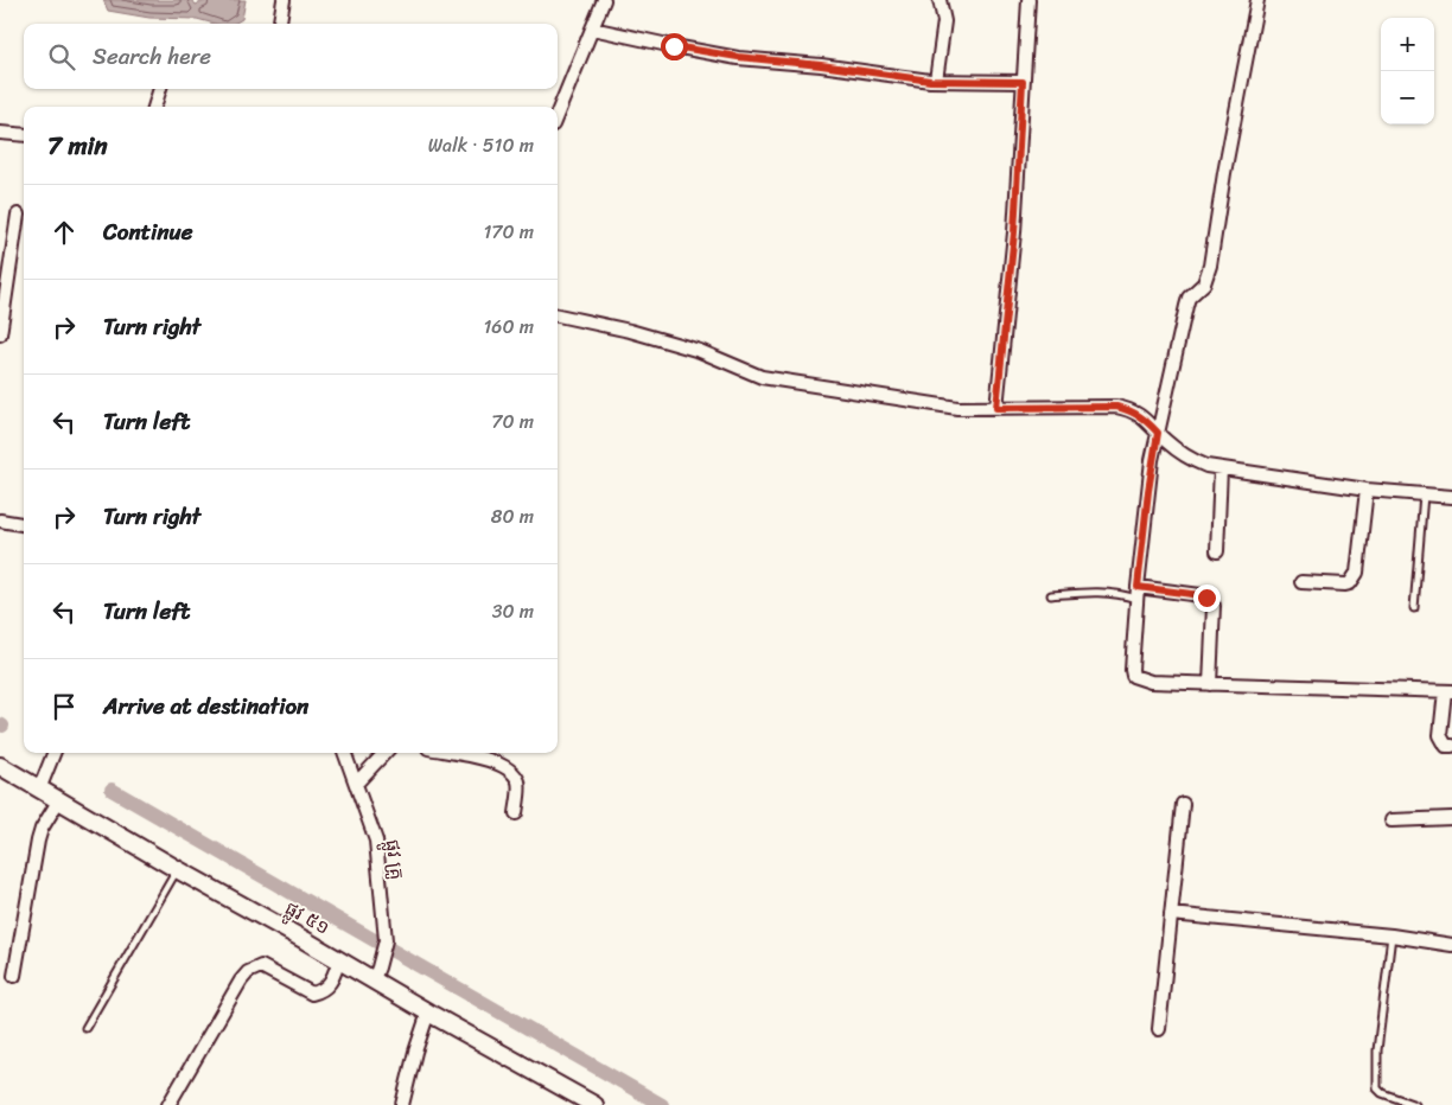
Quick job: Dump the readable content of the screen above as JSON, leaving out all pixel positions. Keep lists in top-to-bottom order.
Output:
{
  "streets": {
    "main road": ["ផ្លូវ ៥១"],
    "street": ["ផ្លូវ គ្រូ"]
  },
  "crossings": [
    ["ផ្លូវ គ្រូ", "ផ្លូវ ៥១"]
  ],
  "page": {
    "map_buttons": ["+", "−"],
    "search": "Search here",
    "heading": ["7 min", "Walk · 510 m"],
    "list": [
      ["Continue", "170 m"],
      ["Turn right", "160 m"],
      ["Turn left", "70 m"],
      ["Turn right", "80 m"],
      ["Turn left", "30 m"],
      "Arrive at destination"
    ]
  }
}
